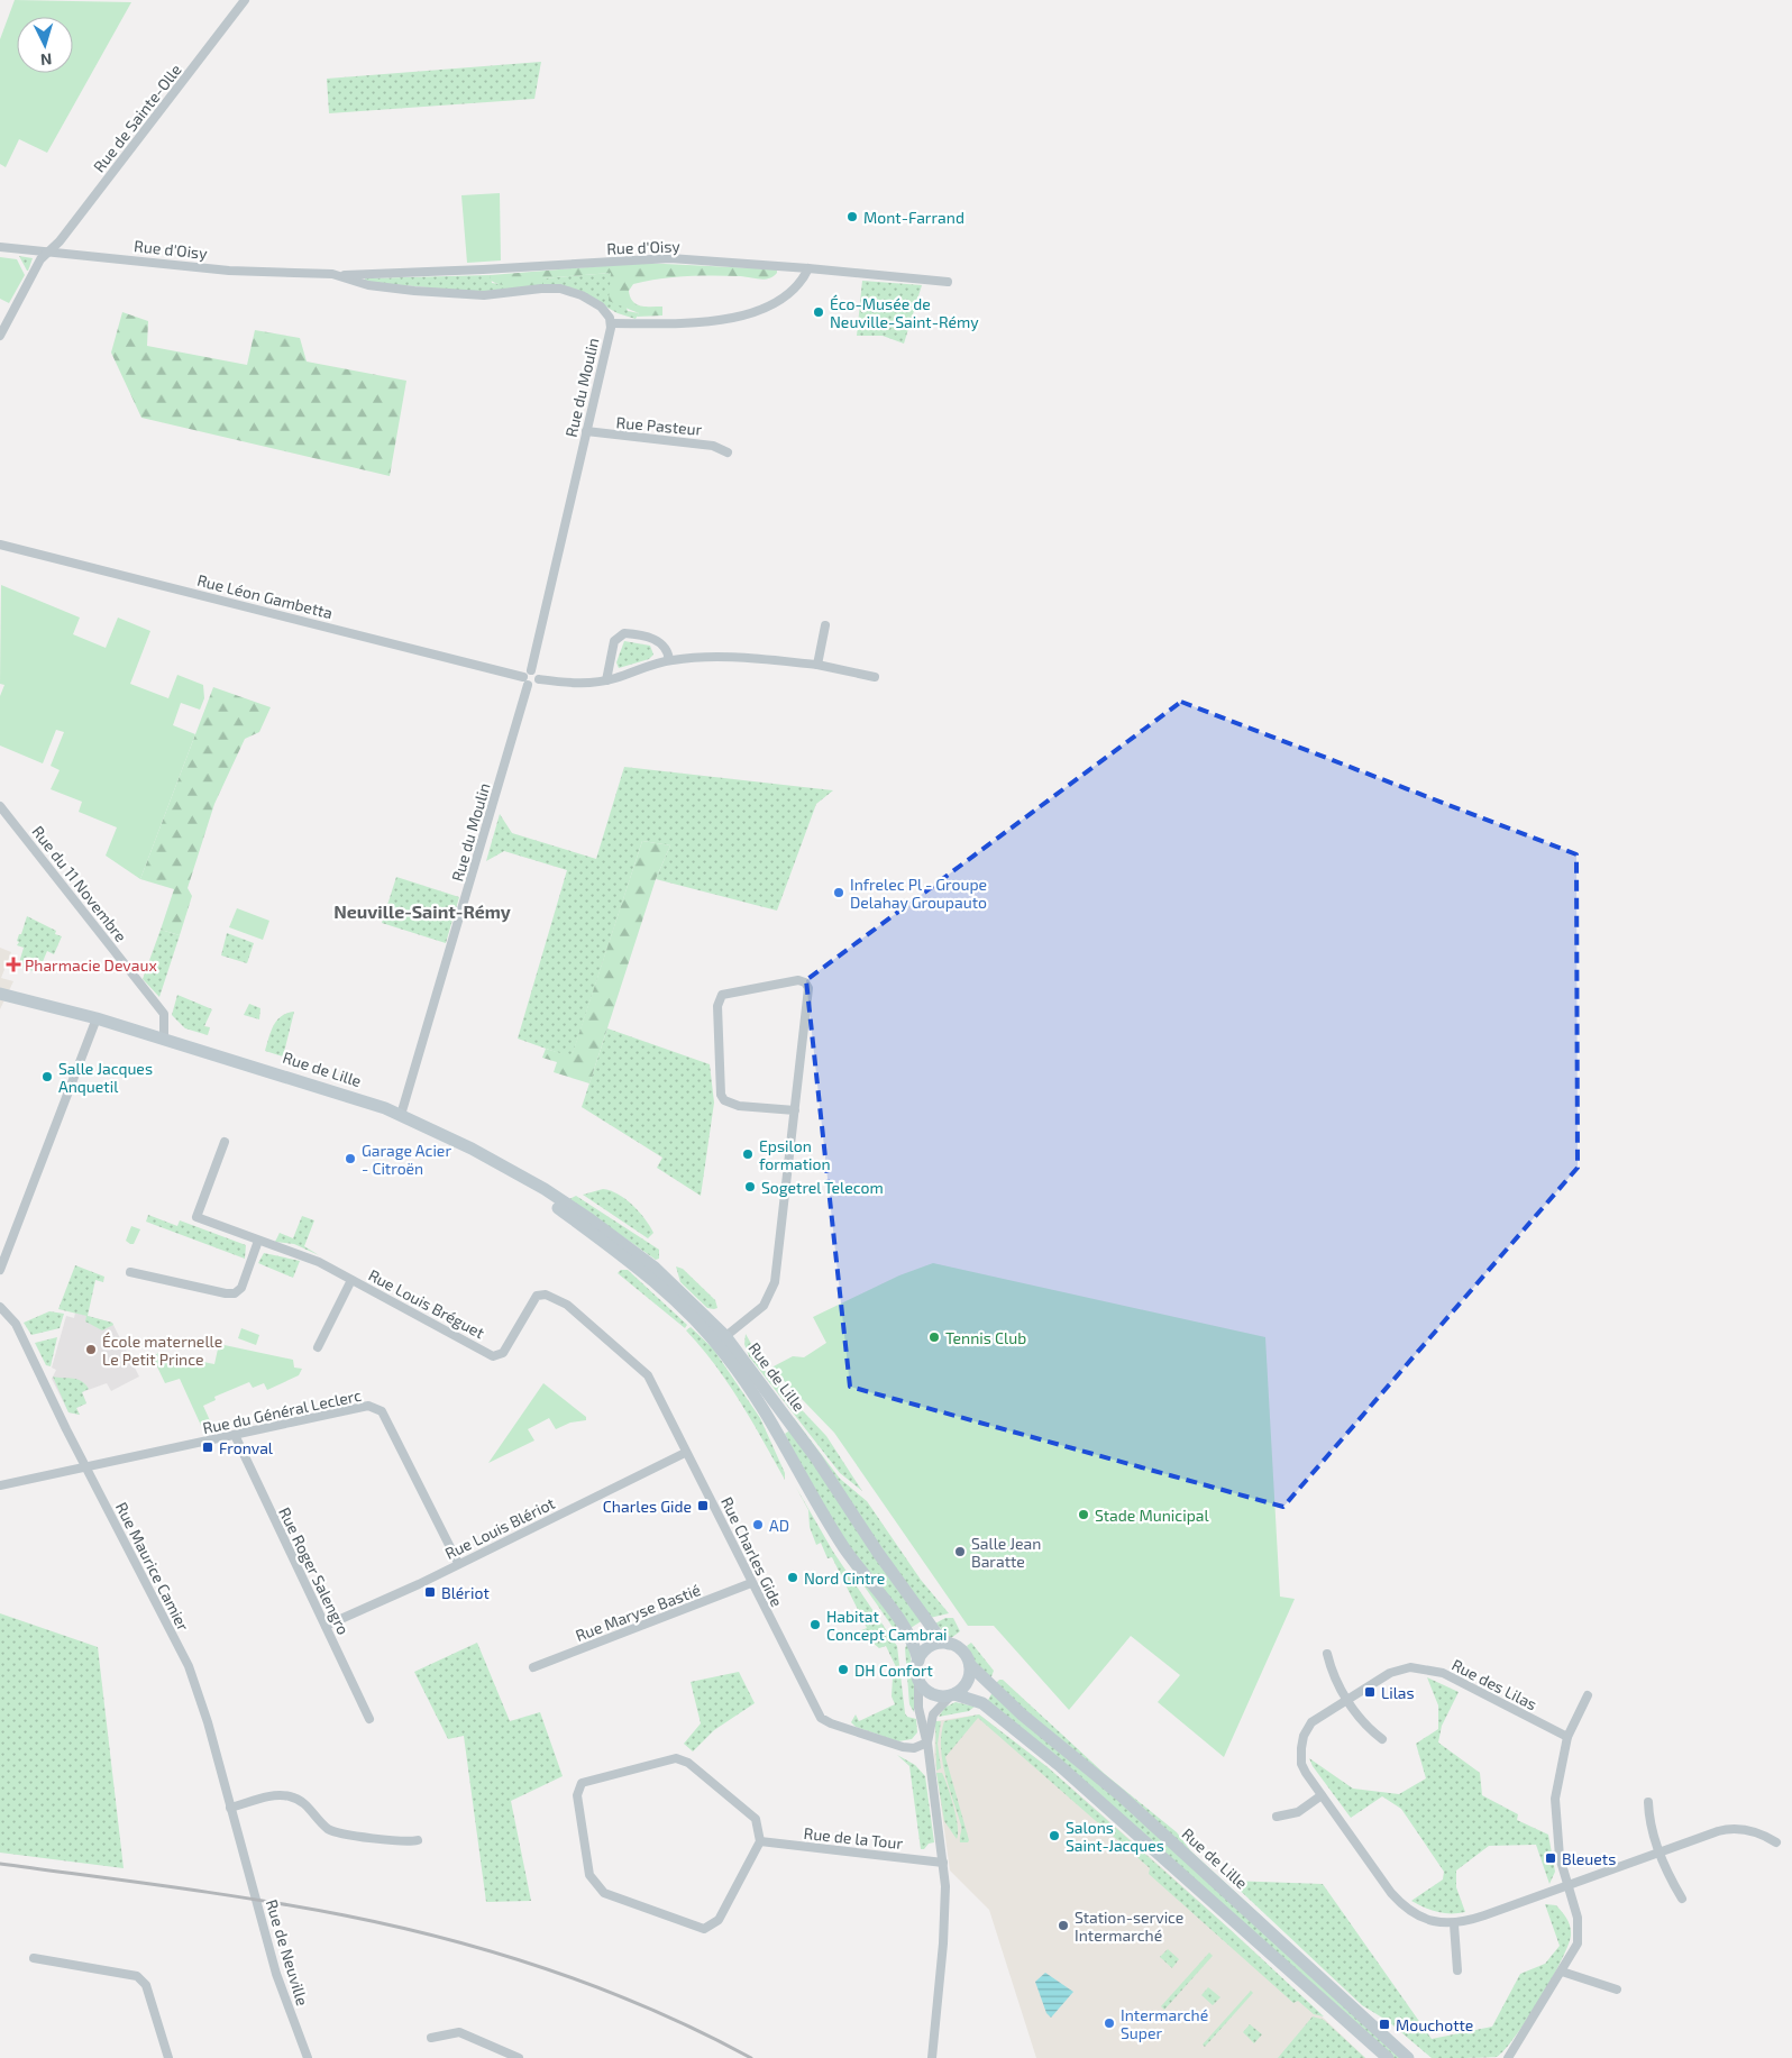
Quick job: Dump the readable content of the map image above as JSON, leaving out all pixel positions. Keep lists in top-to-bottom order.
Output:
{
  "streets": {
    "main road": ["Rue de Lille"],
    "street": [
      "Rue de Sainte-Olle",
      "Rue d'Oisy",
      "Rue du Moulin",
      "Rue Pasteur",
      "Rue Léon Gambetta",
      "Rue du 11 Novembre",
      "Rue Louis Bréguet",
      "Rue du Général Leclerc",
      "Rue Louis Blériot",
      "Rue Charles Gide",
      "Rue Maurice Camier",
      "Rue Roger Salengro",
      "Rue Maryse Bastié",
      "Rue des Lilas",
      "Rue de la Tour",
      "Rue de Neuville"
    ]
  },
  "crossings": [
    ["Rue de Sainte-Olle", "Rue d'Oisy"],
    ["Rue d'Oisy", "Rue du Moulin"],
    ["Rue du Moulin", "Rue Pasteur"],
    ["Rue du Moulin", "Rue Léon Gambetta"],
    ["Rue du Moulin", "Rue de Lille"],
    ["Rue du 11 Novembre", "Rue de Lille"],
    ["Rue Louis Bréguet", "Rue Charles Gide"],
    ["Rue du Général Leclerc", "Rue Louis Blériot"],
    ["Rue du Général Leclerc", "Rue Maurice Camier"],
    ["Rue du Général Leclerc", "Rue Roger Salengro"],
    ["Rue Louis Blériot", "Rue Charles Gide"],
    ["Rue Louis Blériot", "Rue Roger Salengro"],
    ["Rue Charles Gide", "Rue Maryse Bastié"],
    ["Rue Maurice Camier", "Rue de Neuville"]
  ],
  "districts": ["Neuville-Saint-Rémy"],
  "places": {
    "other": [
      "Mont-Farrand",
      "Éco-Musée de Neuville-Saint-Rémy",
      "Infrelec Pl - Groupe Delahay Groupauto",
      "Salle Jacques Anquetil",
      "Epsilon formation",
      "Garage Acier - Citroën",
      "Sogetrel Telecom",
      "Tennis Club",
      "École maternelle Le Petit Prince",
      "Stade Municipal",
      "AD",
      "Salle Jean Baratte",
      "Nord Cintre",
      "Habitat Concept Cambrai",
      "DH Confort",
      "Salons Saint-Jacques",
      "Station-service Intermarché",
      "Intermarché Super"
    ],
    "health": ["Pharmacie Devaux"],
    "transit": [
      "Fronval",
      "Charles Gide",
      "Blériot",
      "Lilas",
      "Bleuets",
      "Mouchotte"
    ]
  },
  "north": "bottom"
}
